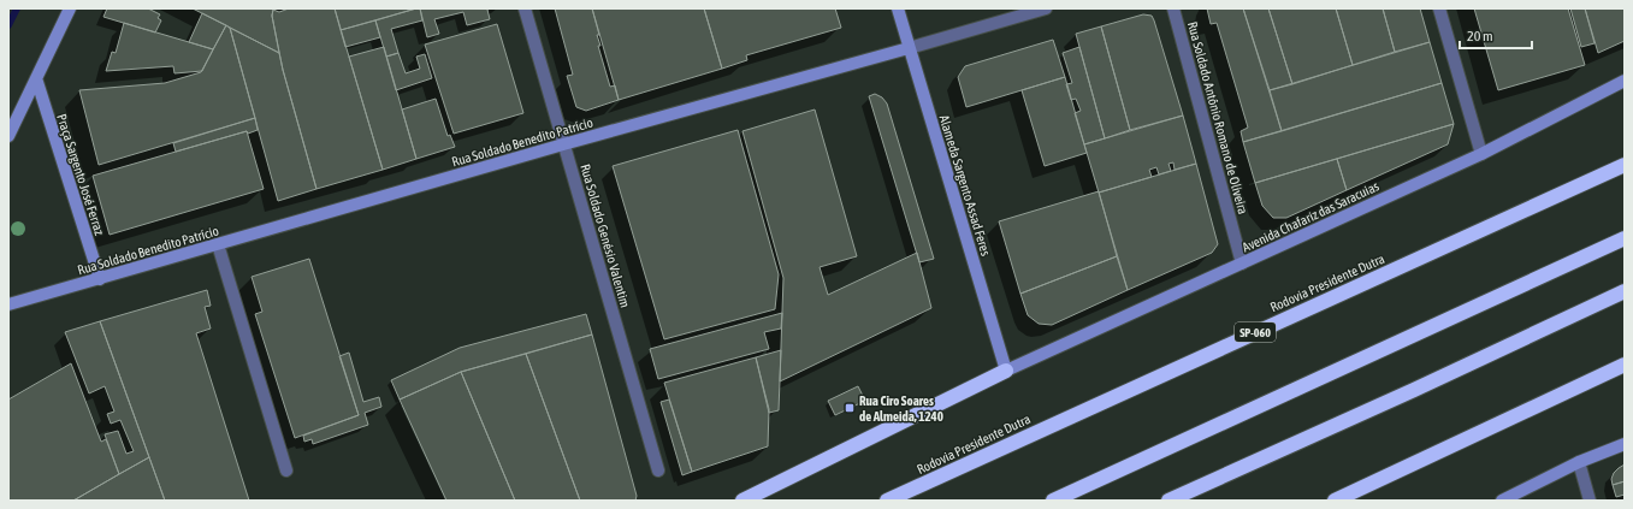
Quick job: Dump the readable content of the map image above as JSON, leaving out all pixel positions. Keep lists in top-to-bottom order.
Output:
{
  "streets": {
    "highway": ["Rodovia Presidente Dutra", "SP-060"],
    "street": [
      "Rua Soldado Antônio Romano de Oliveira",
      "Rua Soldado Benedito Patrício",
      "Praça Sargento José Ferraz",
      "Alameda Sargento Assad Feres",
      "Avenida Chafariz das Saracuias",
      "Rua Soldado Genésio Valentim"
    ]
  },
  "crossings": [
    ["Rua Soldado Antônio Romano de Oliveira", "Avenida Chafariz das Saracuias"],
    ["Rua Soldado Benedito Patrício", "Praça Sargento José Ferraz"],
    ["Rua Soldado Benedito Patrício", "Alameda Sargento Assad Feres"],
    ["Rua Soldado Benedito Patrício", "Rua Soldado Genésio Valentim"],
    ["Alameda Sargento Assad Feres", "Avenida Chafariz das Saracuias"]
  ],
  "places": {
    "transit": ["Rua Ciro Soares de Almeida, 1240"]
  },
  "scale_bar": "20 m"
}
